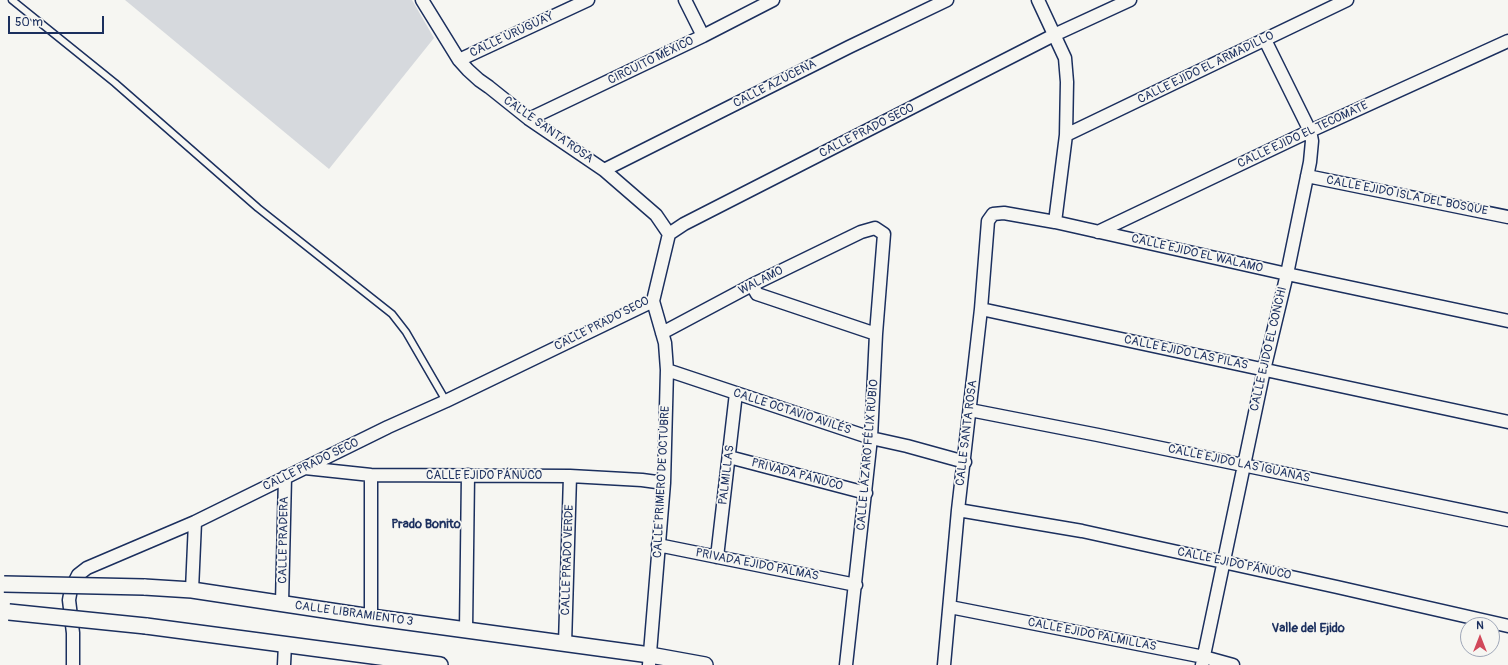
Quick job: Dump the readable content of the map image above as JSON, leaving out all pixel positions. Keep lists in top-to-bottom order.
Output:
{
  "streets": {
    "street": [
      "CALLE URUGUAY",
      "CIRCUITO MÉXICO",
      "CALLE EJIDO EL ARMADILLO",
      "CALLE AZUCENA",
      "CALLE SANTA ROSA",
      "CALLE PRADO SECO",
      "CALLE EJIDO EL TECOMATE",
      "CALLE EJIDO ISLA DEL BOSQUE",
      "CALLE EJIDO EL WALAMO",
      "WALAMO",
      "CALLE EJIDO EL CONCHI",
      "CALLE EJIDO LAS PILAS",
      "CALLE OCTAVIO AVILÉS",
      "CALLE LÁZARO FÉLIX RUBIO",
      "CALLE EJIDO LAS IGUANAS",
      "PALMILLAS",
      "PRIVADA PÁNUCO",
      "CALLE EJIDO PÁNUCO",
      "CALLE PRIMERO DE OCTUBRE",
      "CALLE PRADERA",
      "CALLE PRADO VERDE",
      "PRIVADA EJIDO PALMAS",
      "CALLE LIBRAMIENTO 3",
      "CALLE EJIDO PALMILLAS"
    ]
  },
  "crossings": [
    ["CALLE URUGUAY", "CALLE SANTA ROSA"],
    ["CIRCUITO MÉXICO", "CALLE SANTA ROSA"],
    ["CALLE EJIDO EL ARMADILLO", "CALLE EJIDO EL CONCHI"],
    ["CALLE AZUCENA", "CALLE SANTA ROSA"],
    ["CALLE SANTA ROSA", "CALLE PRADO SECO"],
    ["CALLE SANTA ROSA", "CALLE EJIDO EL WALAMO"],
    ["CALLE SANTA ROSA", "CALLE EJIDO LAS PILAS"],
    ["CALLE SANTA ROSA", "CALLE OCTAVIO AVILÉS"],
    ["CALLE SANTA ROSA", "CALLE EJIDO LAS IGUANAS"],
    ["CALLE SANTA ROSA", "CALLE EJIDO PÁNUCO"],
    ["CALLE SANTA ROSA", "CALLE EJIDO PALMILLAS"],
    ["CALLE PRADO SECO", "CALLE EJIDO PÁNUCO"],
    ["CALLE PRADO SECO", "CALLE PRIMERO DE OCTUBRE"],
    ["CALLE PRADO SECO", "CALLE PRADERA"],
    ["CALLE EJIDO EL TECOMATE", "CALLE EJIDO EL WALAMO"],
    ["CALLE EJIDO EL TECOMATE", "CALLE EJIDO EL CONCHI"],
    ["CALLE EJIDO ISLA DEL BOSQUE", "CALLE EJIDO EL CONCHI"],
    ["CALLE EJIDO EL WALAMO", "CALLE EJIDO EL CONCHI"],
    ["WALAMO", "CALLE LÁZARO FÉLIX RUBIO"],
    ["WALAMO", "CALLE PRIMERO DE OCTUBRE"],
    ["CALLE EJIDO EL CONCHI", "CALLE EJIDO LAS PILAS"],
    ["CALLE EJIDO EL CONCHI", "CALLE EJIDO LAS IGUANAS"],
    ["CALLE EJIDO EL CONCHI", "CALLE EJIDO PÁNUCO"],
    ["CALLE EJIDO EL CONCHI", "CALLE EJIDO PALMILLAS"],
    ["CALLE OCTAVIO AVILÉS", "CALLE LÁZARO FÉLIX RUBIO"],
    ["CALLE OCTAVIO AVILÉS", "PALMILLAS"],
    ["CALLE OCTAVIO AVILÉS", "CALLE PRIMERO DE OCTUBRE"],
    ["CALLE LÁZARO FÉLIX RUBIO", "PRIVADA PÁNUCO"],
    ["CALLE LÁZARO FÉLIX RUBIO", "PRIVADA EJIDO PALMAS"],
    ["PALMILLAS", "PRIVADA PÁNUCO"],
    ["PALMILLAS", "PRIVADA EJIDO PALMAS"],
    ["CALLE EJIDO PÁNUCO", "CALLE PRIMERO DE OCTUBRE"],
    ["CALLE EJIDO PÁNUCO", "CALLE PRADO VERDE"],
    ["CALLE PRIMERO DE OCTUBRE", "PRIVADA EJIDO PALMAS"],
    ["CALLE PRIMERO DE OCTUBRE", "CALLE LIBRAMIENTO 3"],
    ["CALLE PRADERA", "CALLE LIBRAMIENTO 3"],
    ["CALLE PRADO VERDE", "CALLE LIBRAMIENTO 3"]
  ],
  "districts": ["Prado Bonito", "Valle del Ejido"],
  "scale_bar": "50 m",
  "north": "top"
}
